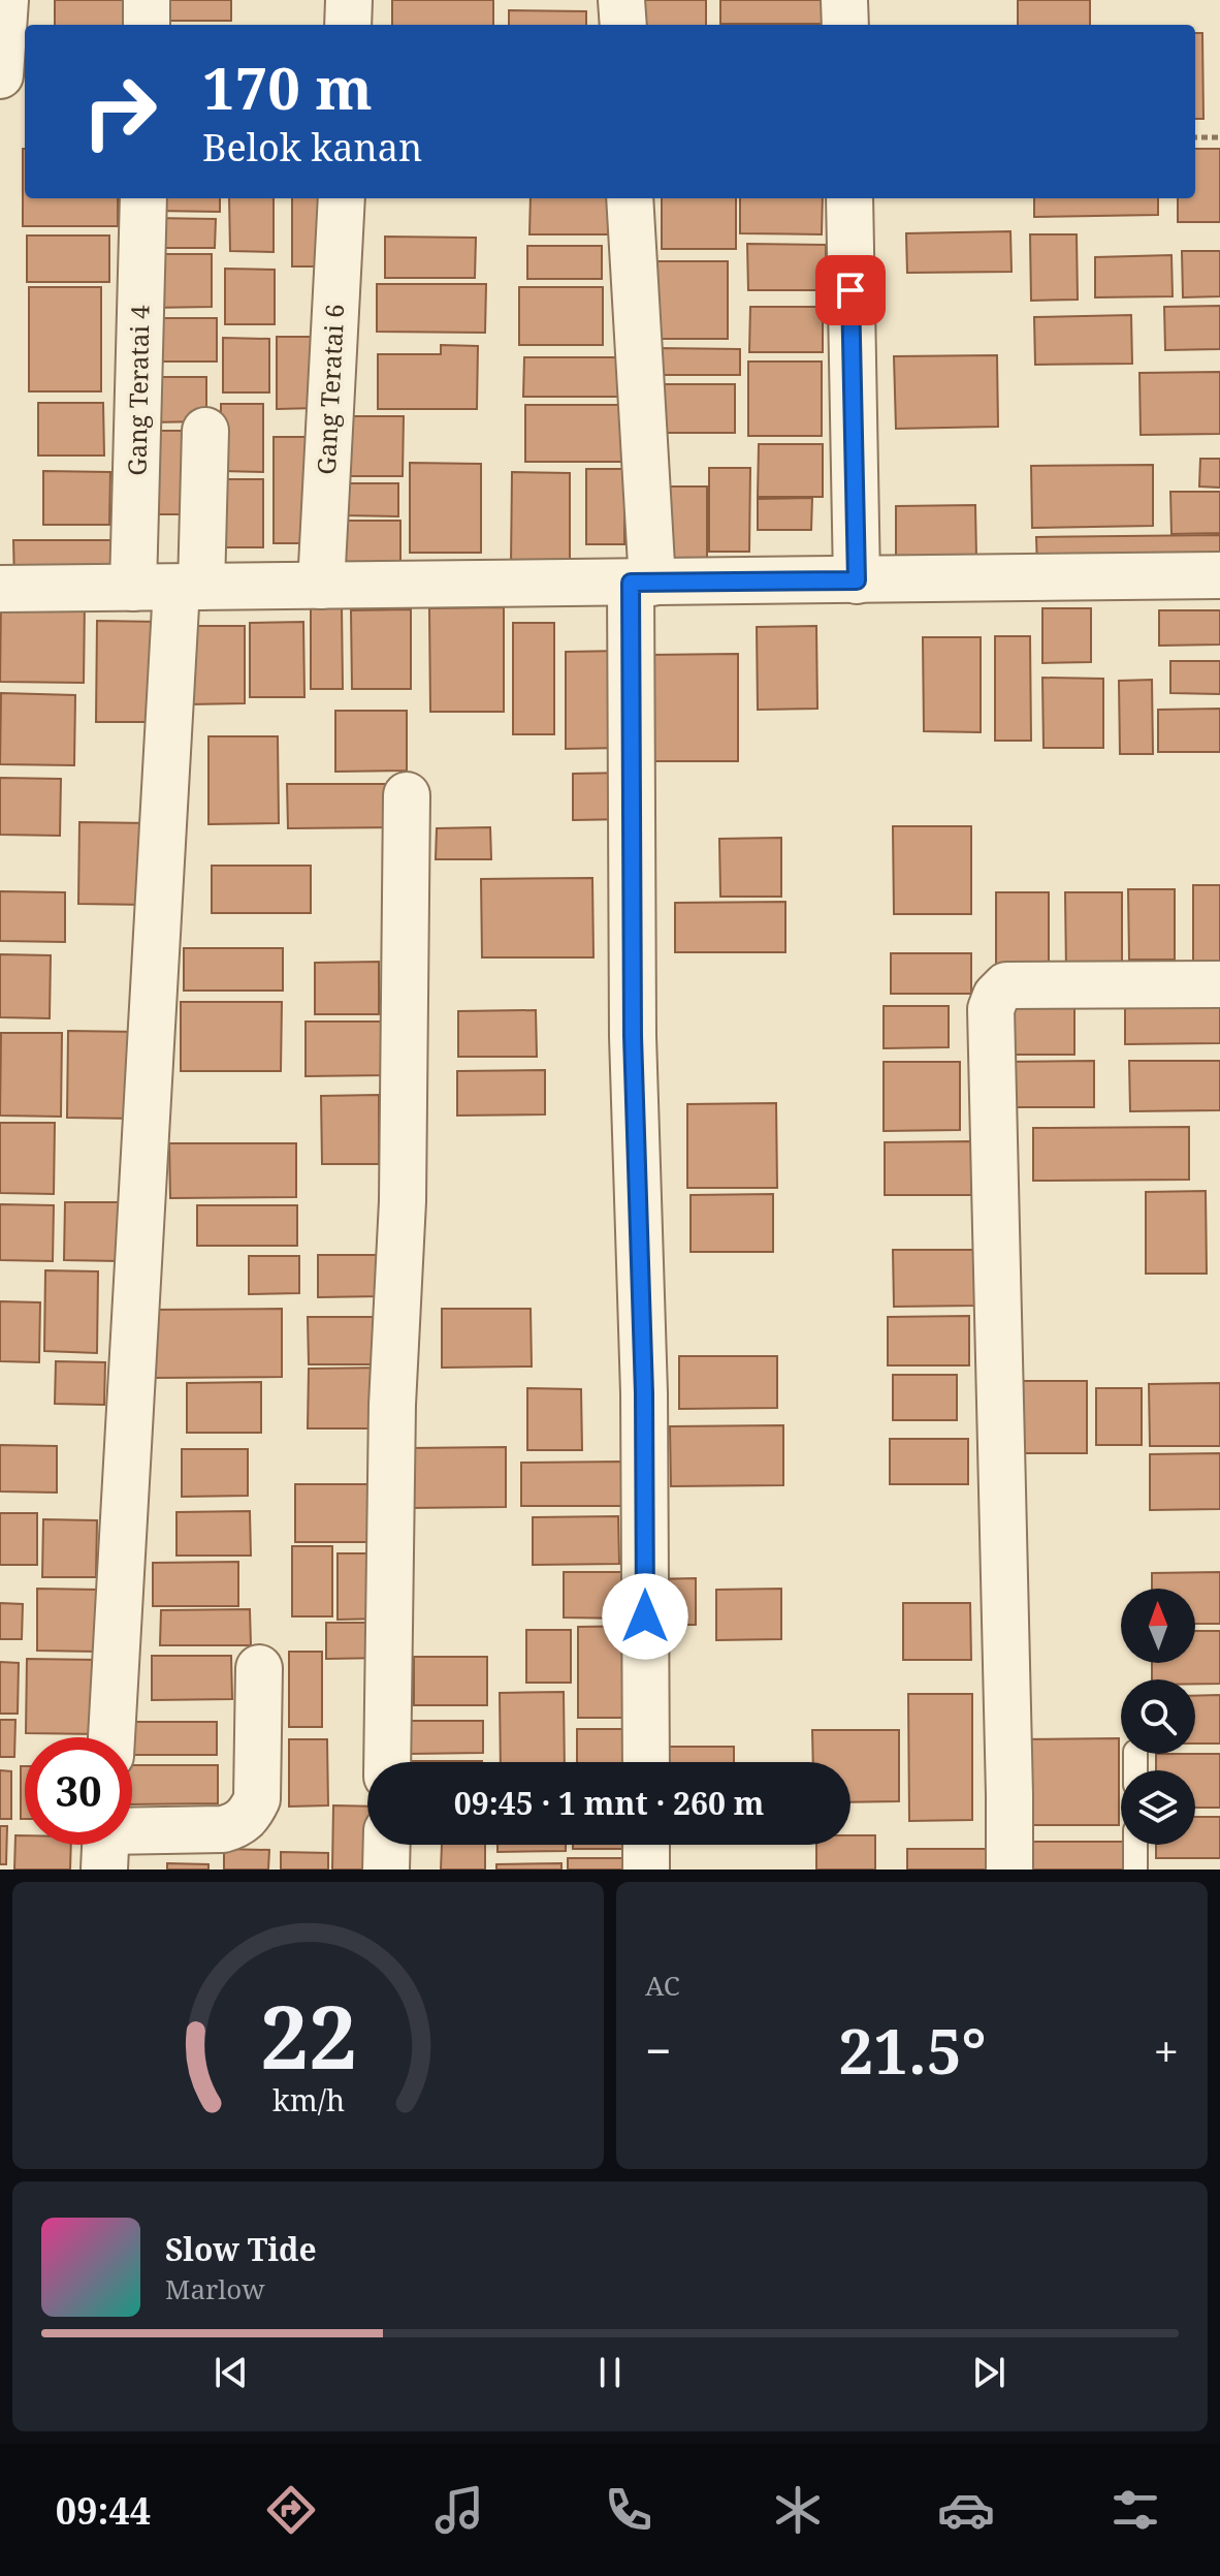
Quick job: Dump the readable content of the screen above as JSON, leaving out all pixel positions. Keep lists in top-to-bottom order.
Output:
{
  "streets": {
    "street": ["Gang Teratai 6", "Gang Teratai 4"]
  },
  "north": "top",
  "page": {
    "turn": ["170 m", "Belok kanan"],
    "limit": "30",
    "trip": "09:45 · 1 mnt · 260 m",
    "tile": "AC",
    "heat": ["−", "21.5°", "+"],
    "song": ["Slow Tide", "Marlow"],
    "tabs": "09:44",
    "gauge": ["22", "km/h"]
  }
}
